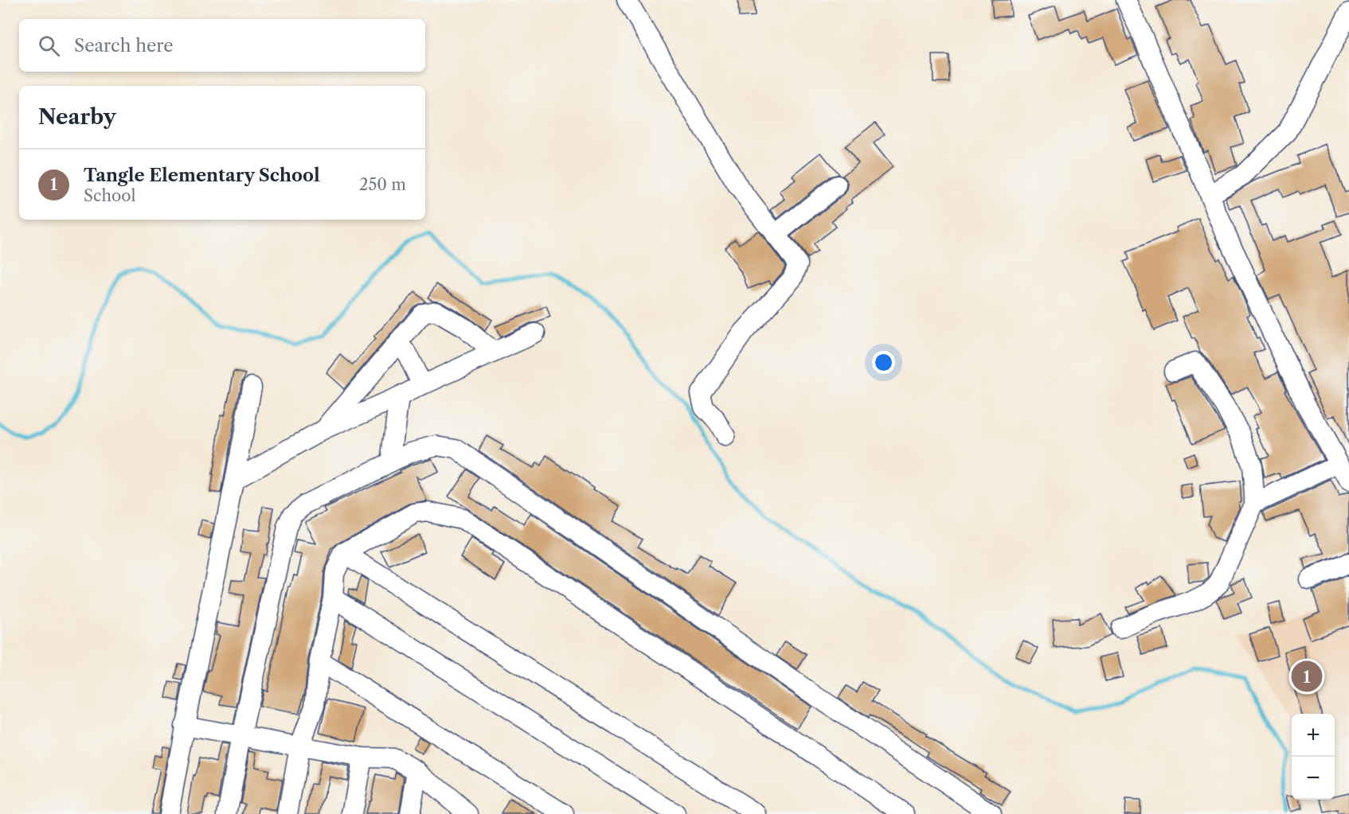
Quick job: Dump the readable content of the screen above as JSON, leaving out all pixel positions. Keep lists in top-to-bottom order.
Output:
{
  "page": {
    "search": "Search here",
    "heading": "Nearby",
    "list": [
      {
        "mark": "1",
        "name": "Tangle Elementary School",
        "note": "School",
        "value": "250 m"
      }
    ],
    "pins": "1",
    "map_buttons": ["+", "−"]
  }
}
